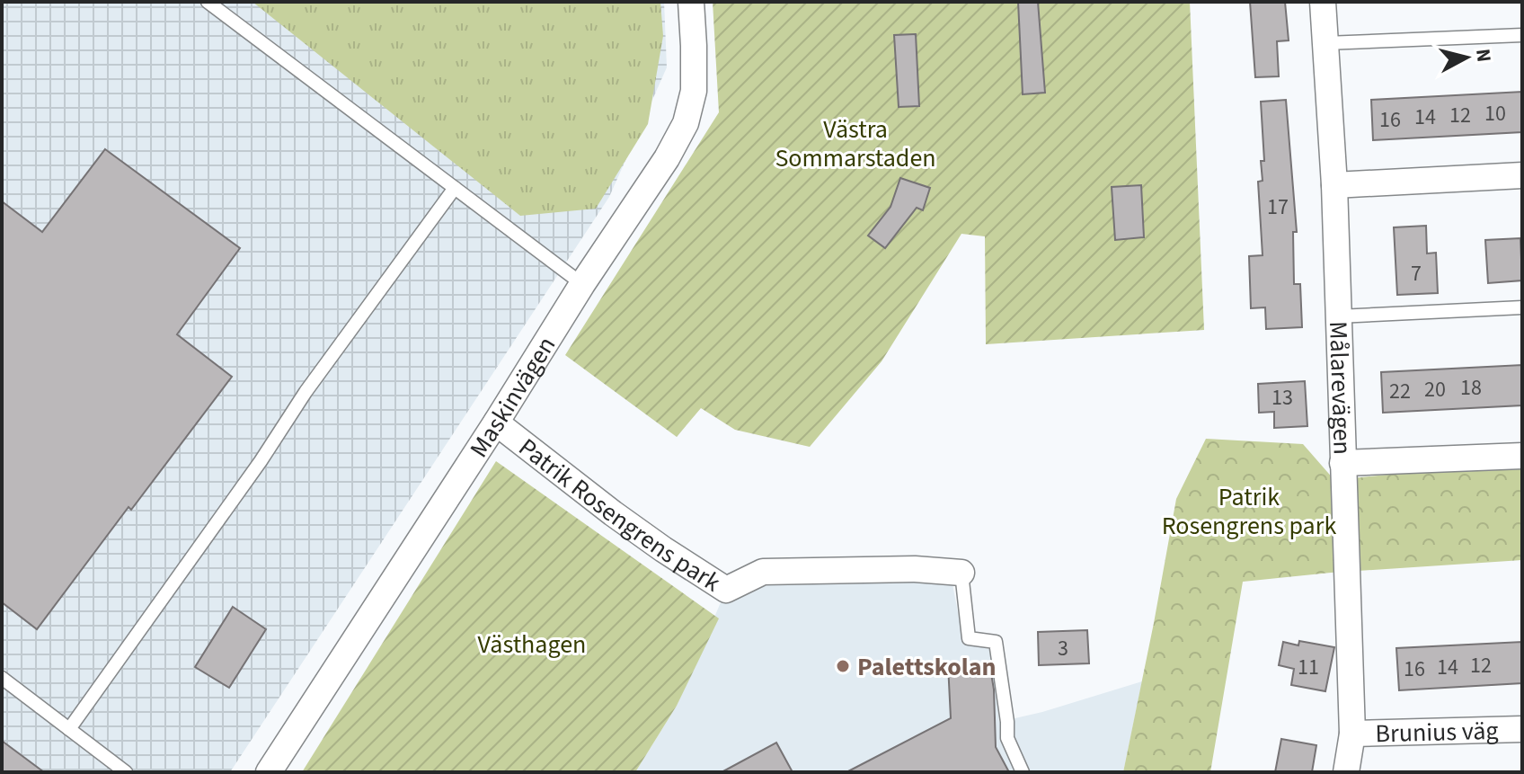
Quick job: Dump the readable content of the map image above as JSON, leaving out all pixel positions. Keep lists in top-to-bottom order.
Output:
{
  "streets": {
    "street": [
      "Målarevägen",
      "Maskinvägen",
      "Patrik Rosengrens park",
      "Brunius väg"
    ]
  },
  "crossings": [
    ["Målarevägen", "Brunius väg"],
    ["Maskinvägen", "Patrik Rosengrens park"]
  ],
  "parks": ["Västra Sommarstaden", "Patrik Rosengrens park", "Västhagen"],
  "places": ["Palettskolan"],
  "house_numbers": [
    "10",
    "12",
    "14",
    "16",
    "17",
    "7",
    "18",
    "20",
    "22",
    "13",
    "3",
    "12",
    "11",
    "14",
    "16"
  ],
  "north": "right"
}
